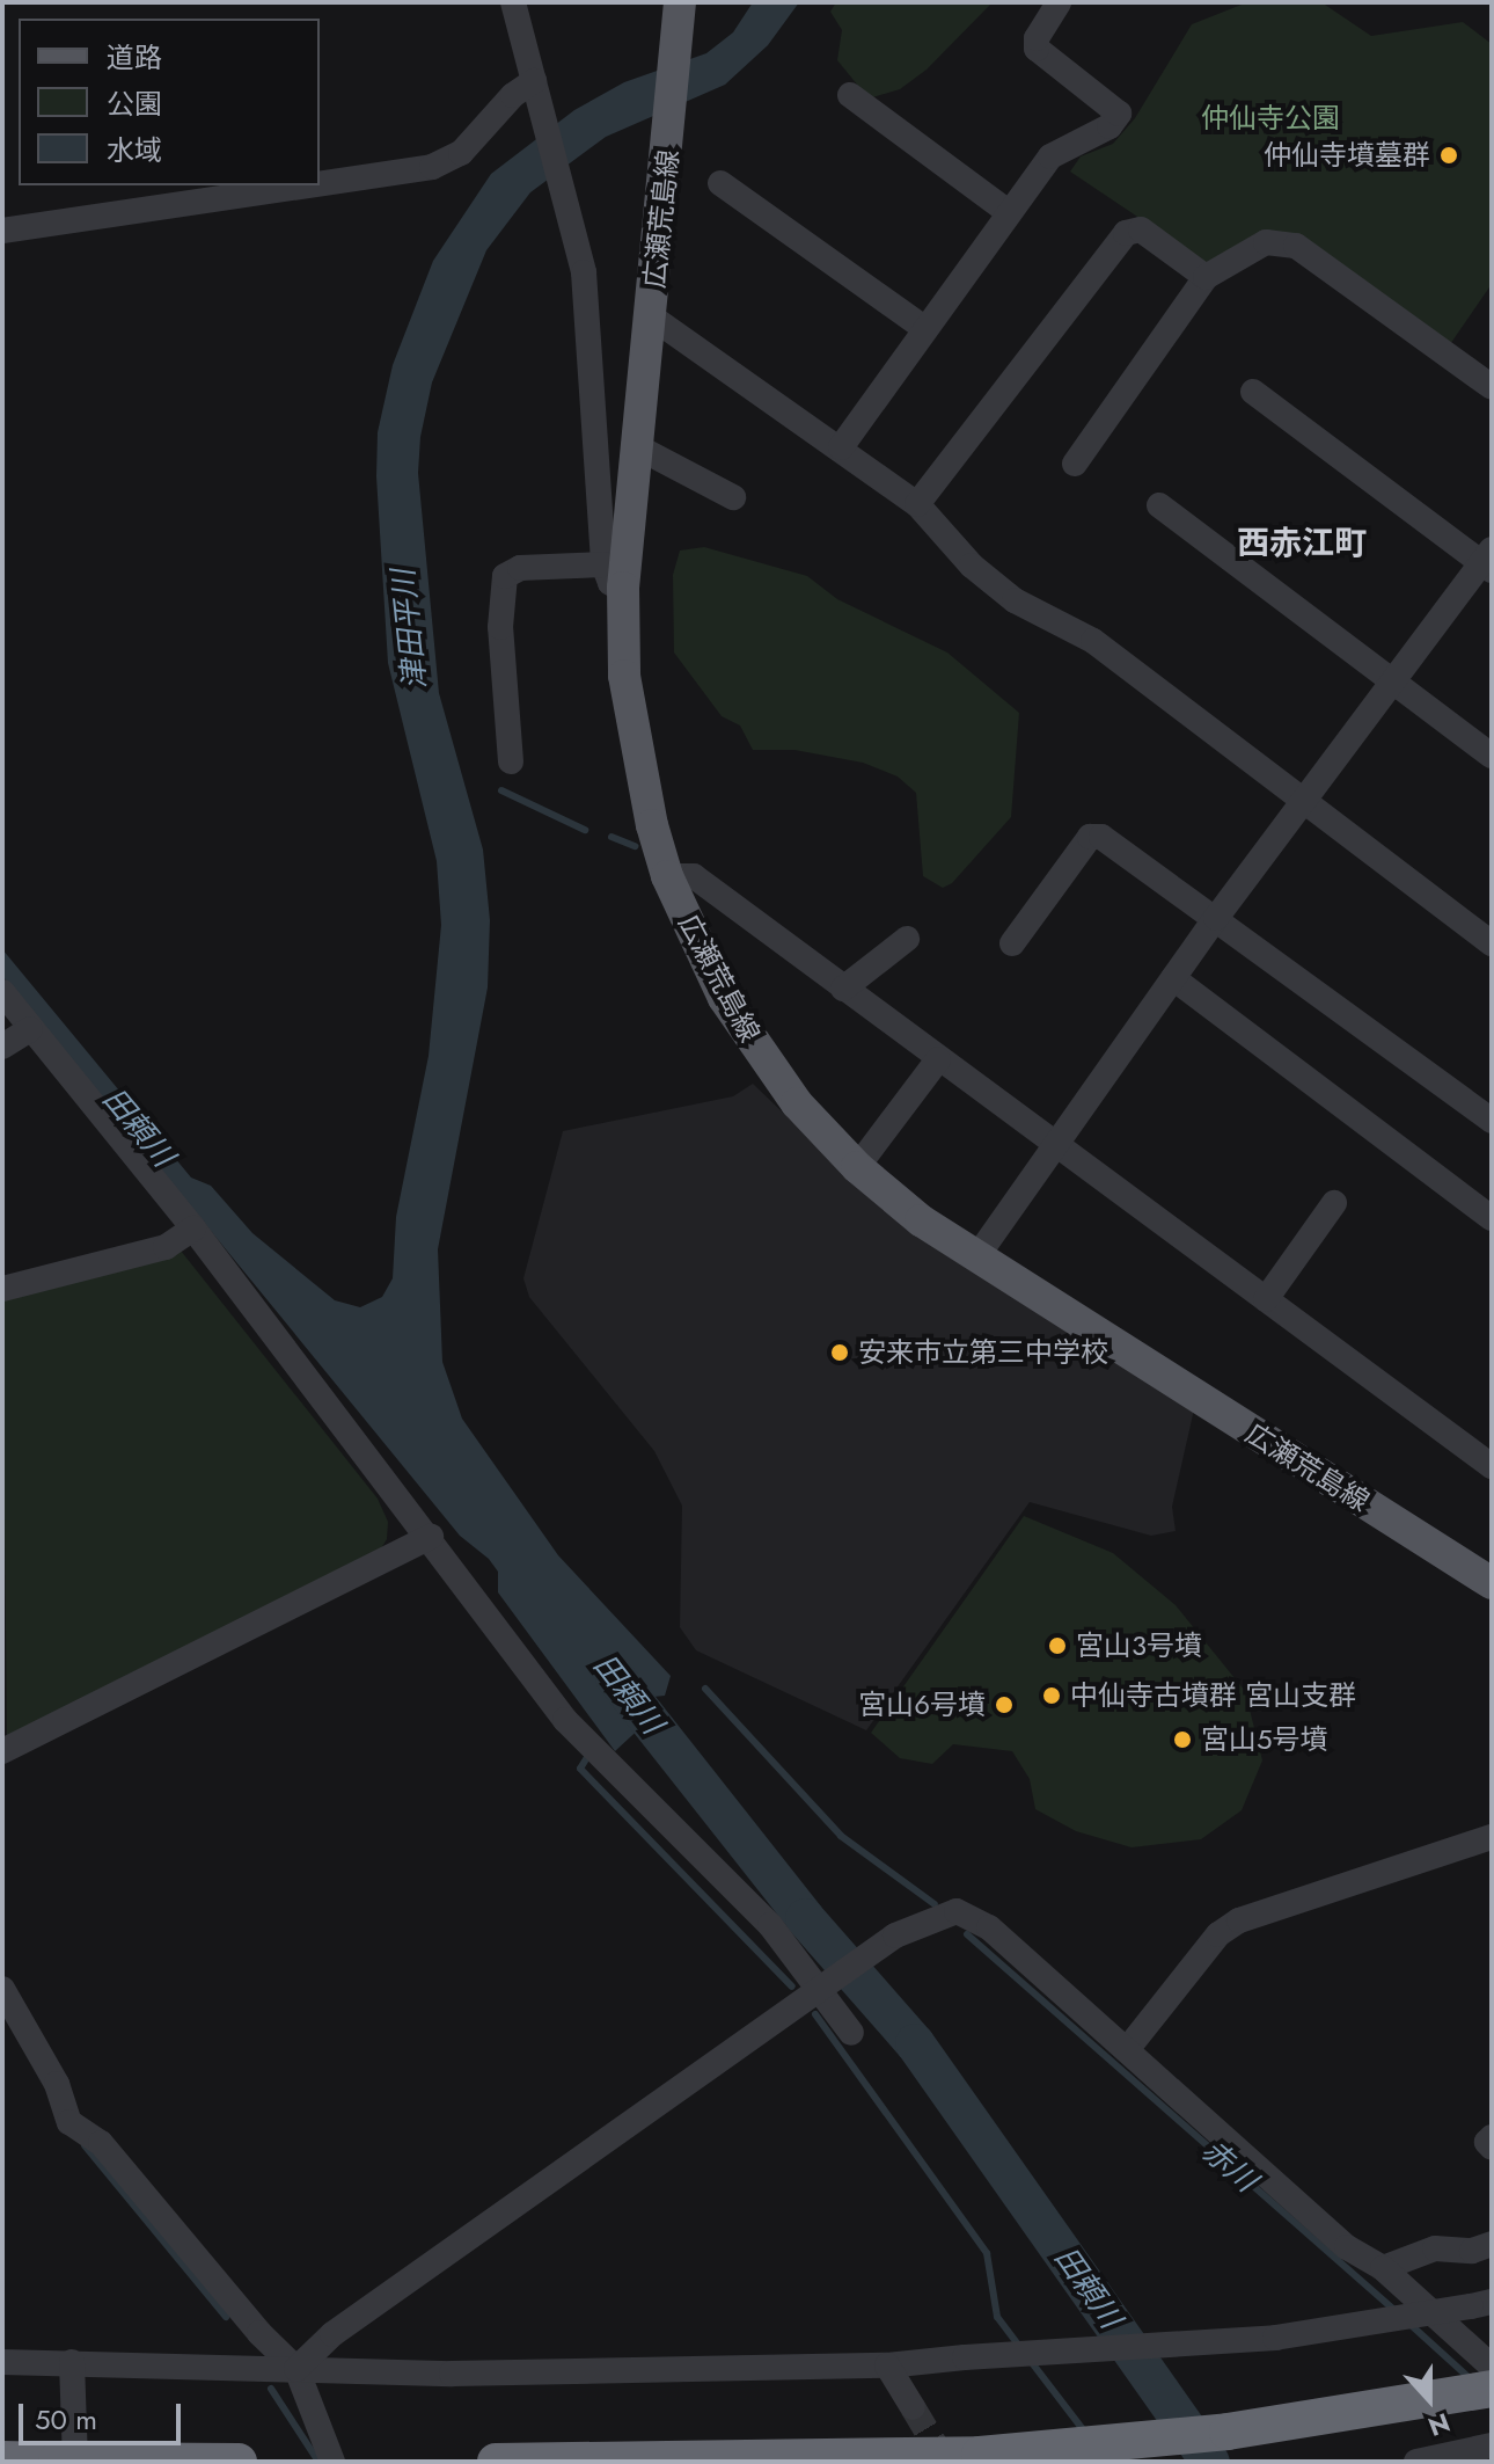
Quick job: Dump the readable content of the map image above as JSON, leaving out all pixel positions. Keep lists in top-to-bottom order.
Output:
{
  "streets": {
    "main road": ["広瀬荒島線"]
  },
  "districts": ["西赤江町"],
  "water": ["津田平川", "田頼川", "赤川"],
  "parks": ["仲仙寺公園"],
  "places": [
    "仲仙寺墳墓群",
    "安来市立第三中学校",
    "宮山3号墳",
    "中仙寺古墳群 宮山支群",
    "宮山6号墳",
    "宮山5号墳"
  ],
  "legend": ["道路", "公園", "水域"],
  "scale_bar": "50 m",
  "north": "bottom"
}
